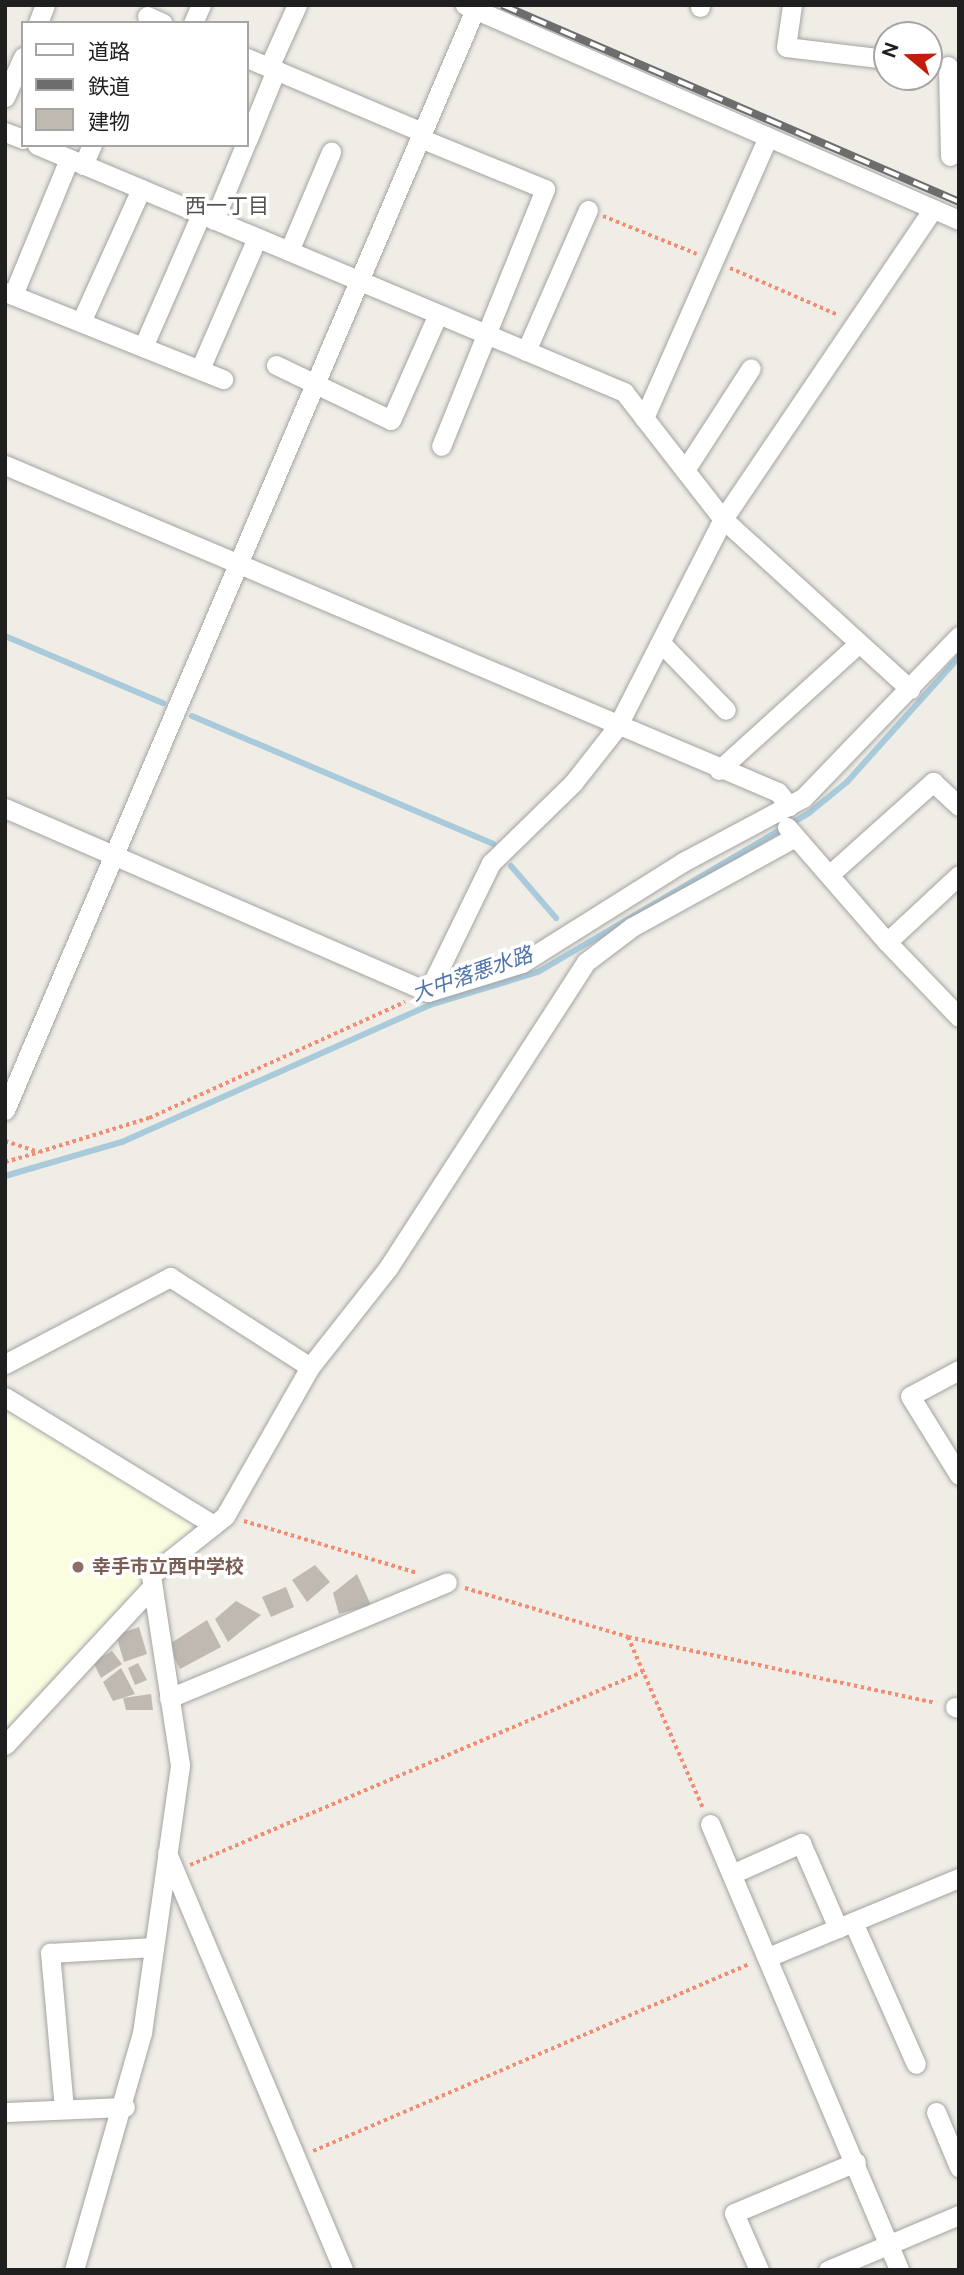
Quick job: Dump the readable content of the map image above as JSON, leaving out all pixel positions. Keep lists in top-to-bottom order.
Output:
{
  "districts": ["西一丁目"],
  "water": ["大中落悪水路"],
  "places": ["幸手市立西中学校"],
  "legend": ["道路", "鉄道", "建物"],
  "north": "left"
}
